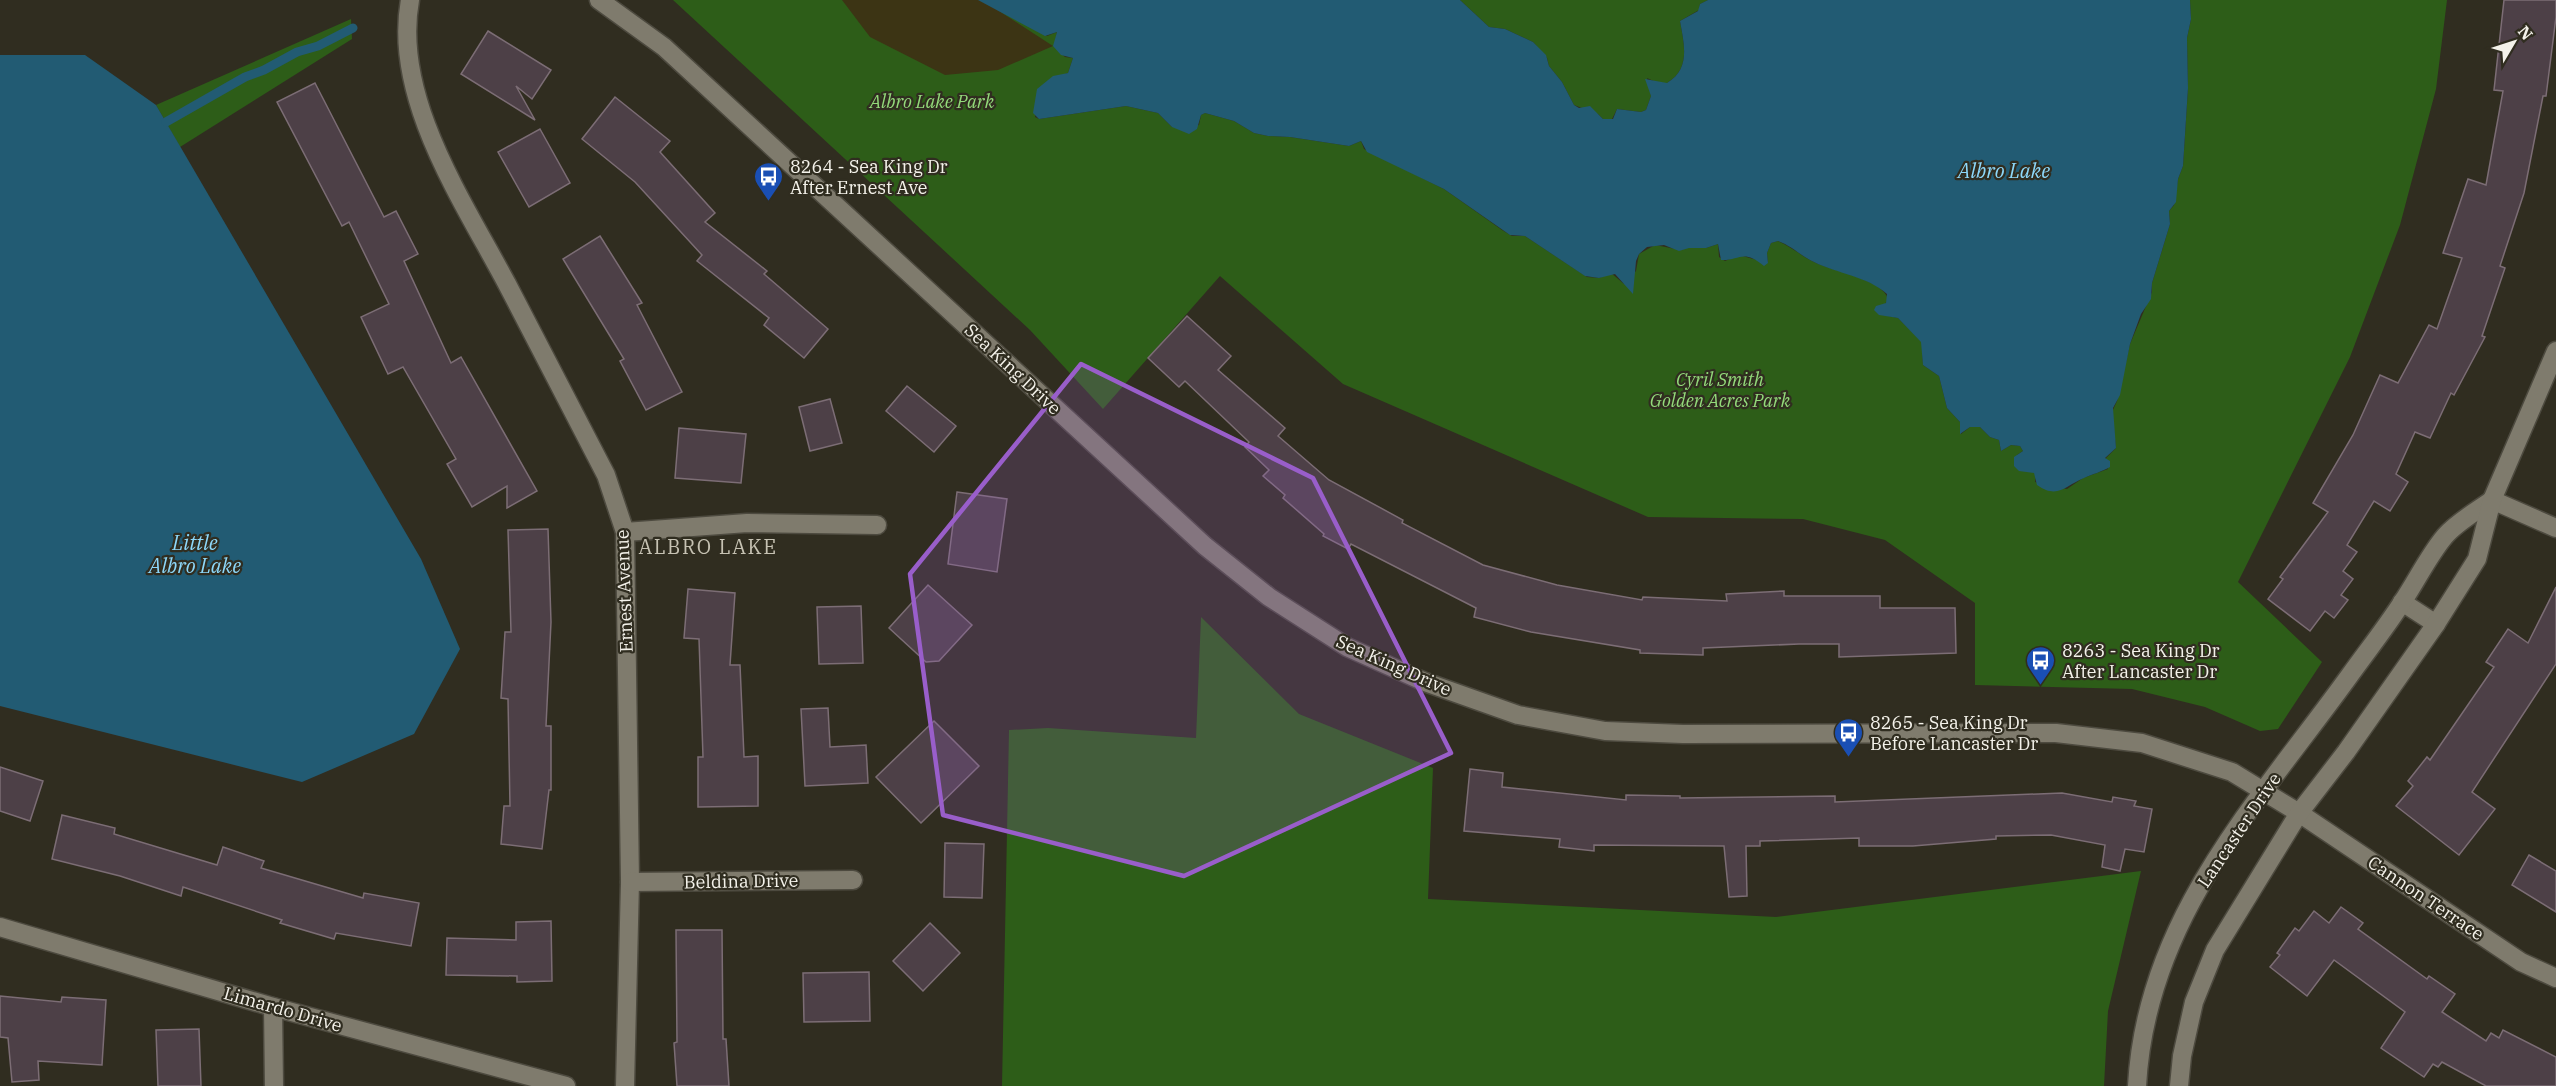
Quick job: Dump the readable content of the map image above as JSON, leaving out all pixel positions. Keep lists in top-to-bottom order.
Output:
{
  "streets": {
    "street": [
      "Sea King Drive",
      "Ernest Avenue",
      "Lancaster Drive",
      "Beldina Drive",
      "Cannon Terrace",
      "Limardo Drive"
    ]
  },
  "crossings": [
    ["Sea King Drive", "Lancaster Drive"],
    ["Sea King Drive", "Cannon Terrace"],
    ["Ernest Avenue", "Beldina Drive"]
  ],
  "districts": ["ALBRO LAKE"],
  "water": ["Albro Lake", "Little Albro Lake"],
  "parks": ["Albro Lake Park", "Cyril Smith Golden Acres Park"],
  "places": {
    "bus stop": ["8264 - Sea King Dr After Ernest Ave", "8263 - Sea King Dr After Lancaster Dr", "8265 - Sea King Dr Before Lancaster Dr"]
  },
  "north": "top right"
}
